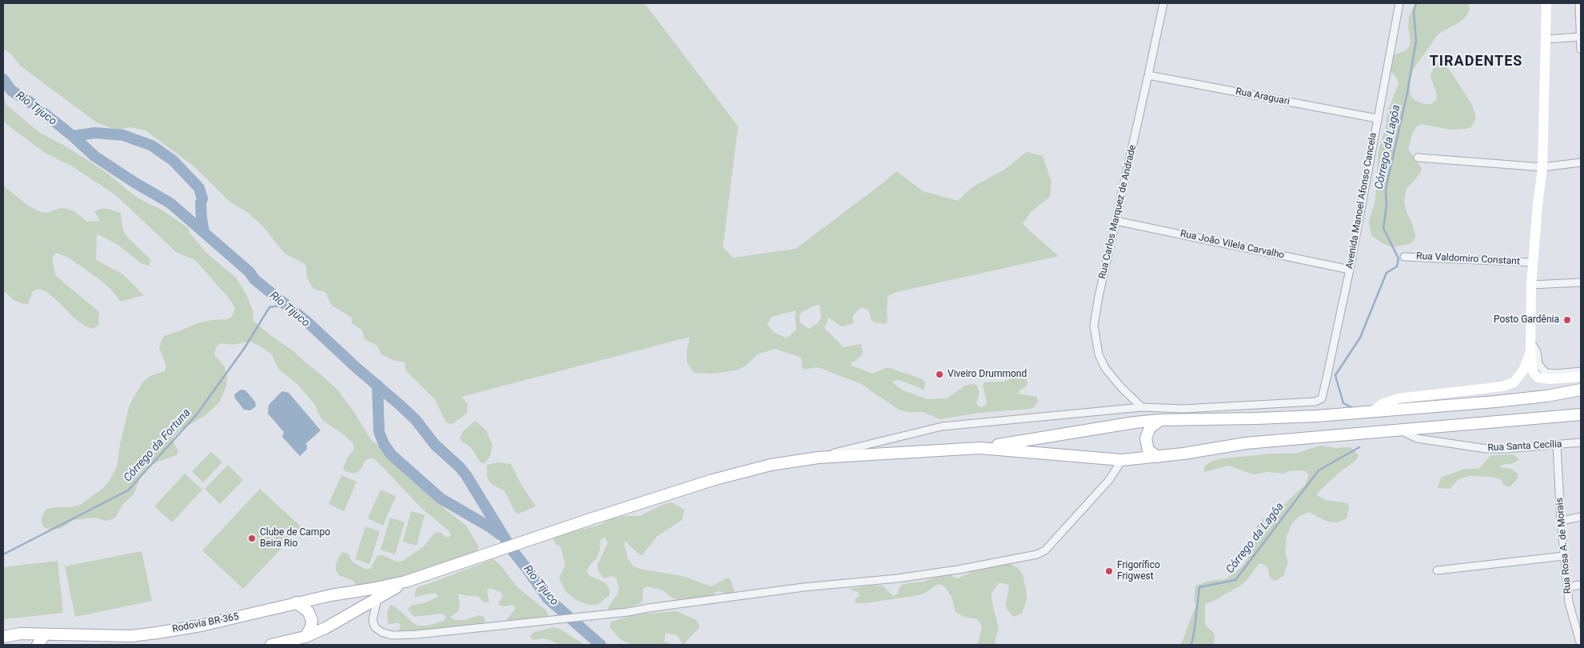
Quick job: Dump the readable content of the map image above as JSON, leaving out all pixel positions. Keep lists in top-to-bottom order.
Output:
{
  "streets": {
    "main road": ["Rodovia BR-365"],
    "street": [
      "Rua Araguari",
      "Avenida Manoel Afonso Cancela",
      "Rua Carlos Marquez de Andrade",
      "Rua João Vilela Carvalho",
      "Rua Valdomiro Constant",
      "Rua Santa Cecília",
      "Rua Rosa A. de Morais"
    ]
  },
  "crossings": [
    ["Rua Araguari", "Avenida Manoel Afonso Cancela"],
    ["Rua Araguari", "Rua Carlos Marquez de Andrade"],
    ["Avenida Manoel Afonso Cancela", "Rua Carlos Marquez de Andrade"],
    ["Avenida Manoel Afonso Cancela", "Rua João Vilela Carvalho"],
    ["Rua Carlos Marquez de Andrade", "Rua João Vilela Carvalho"],
    ["Rua Santa Cecília", "Rua Rosa A. de Morais"]
  ],
  "districts": ["TIRADENTES"],
  "water": ["Rio Tijuco", "Córrego da Lagôa", "Córrego da Fortuna"],
  "places": [
    "Posto Gardênia",
    "Viveiro Drummond",
    "Clube de Campo Beira Rio",
    "Frigorífico Frigwest"
  ]
}
